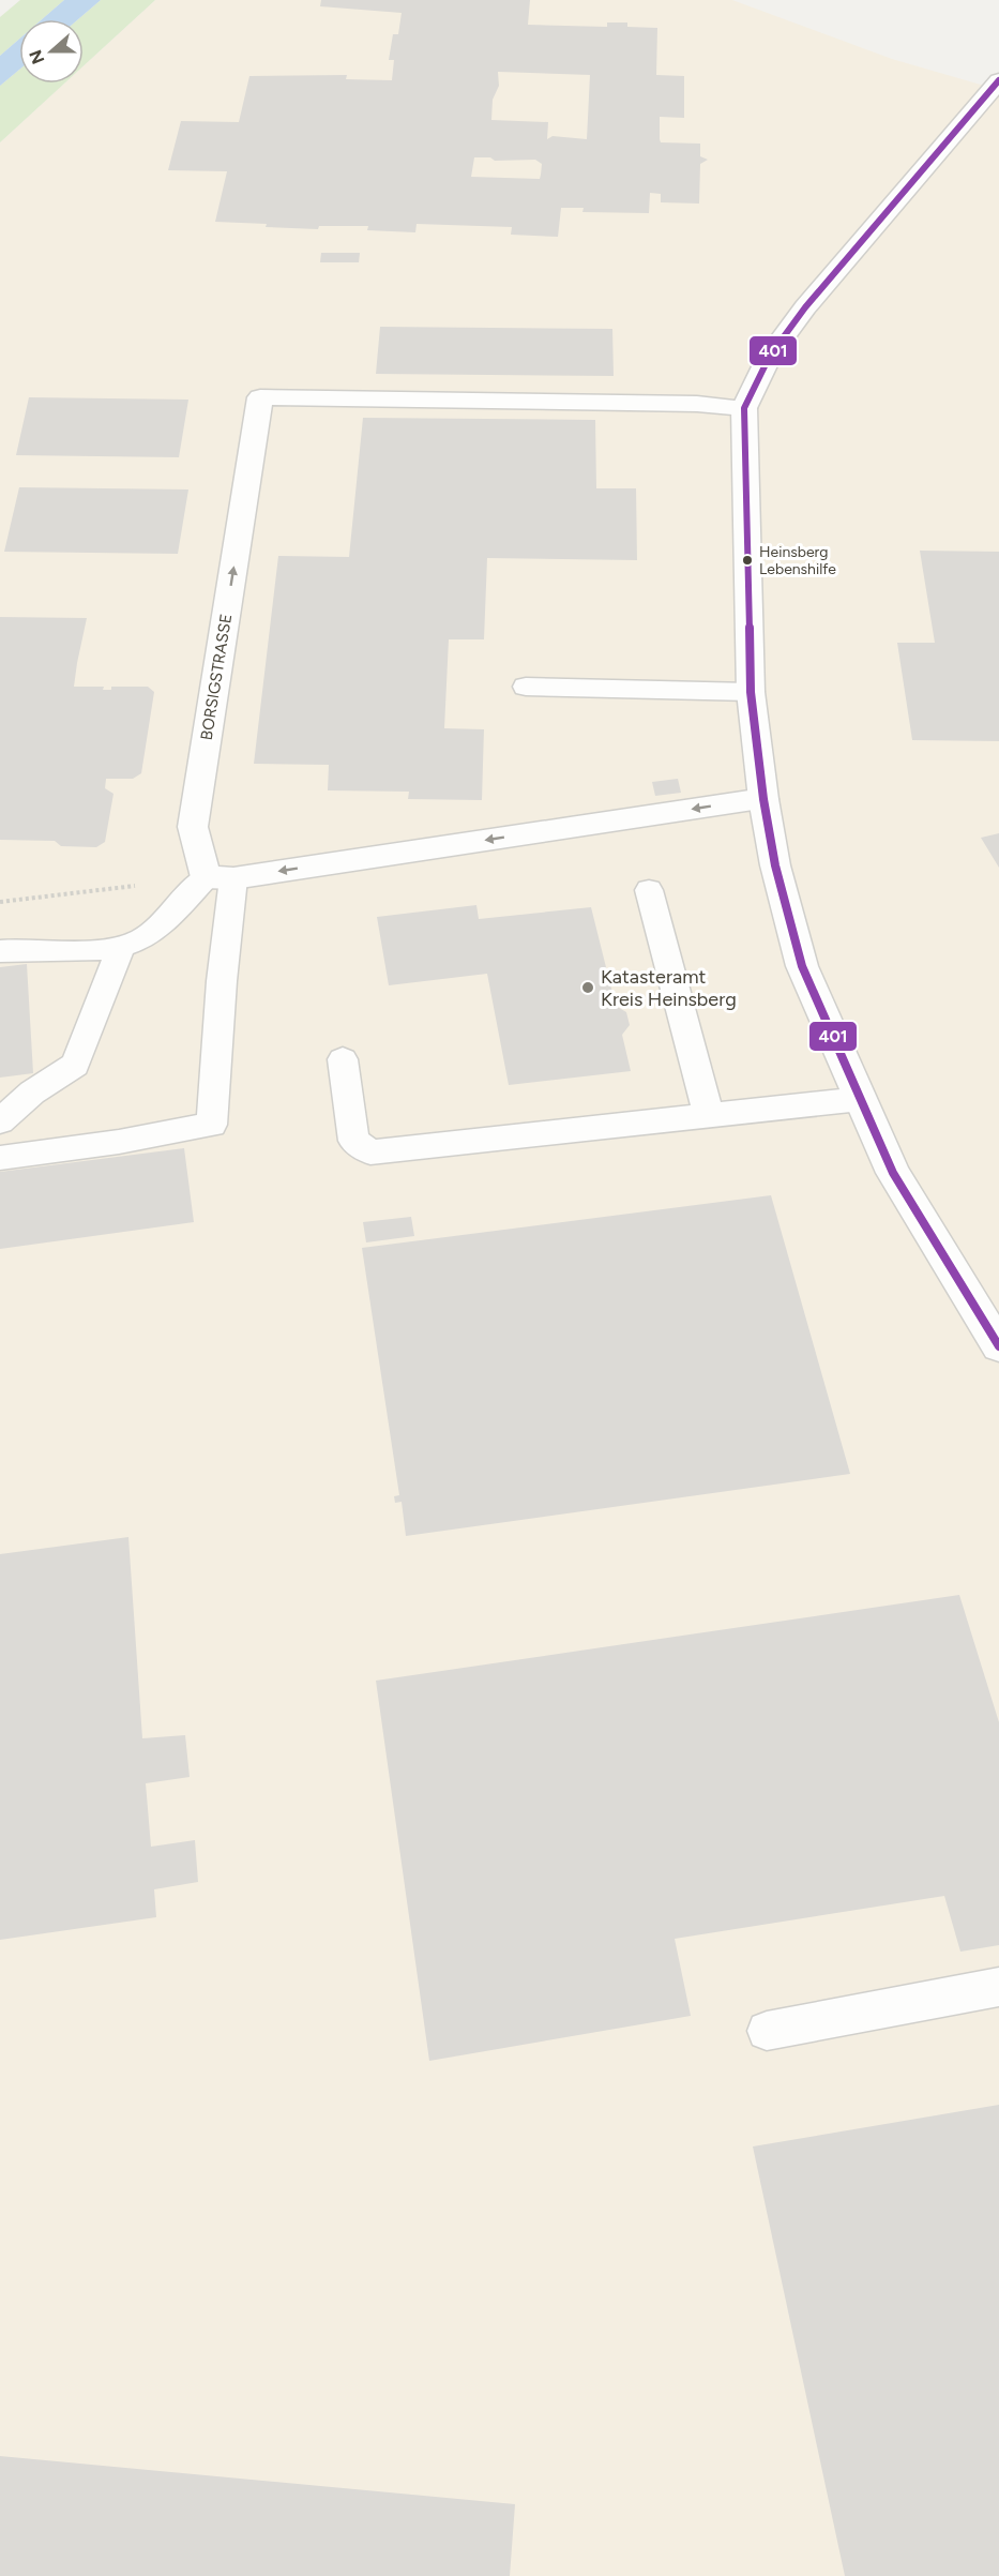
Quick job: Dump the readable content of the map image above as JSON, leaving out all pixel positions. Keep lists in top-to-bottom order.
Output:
{
  "streets": {
    "street": ["BORSIGSTRASSE"]
  },
  "places": ["Heinsberg Lebenshilfe", "Katasteramt Kreis Heinsberg"],
  "lines": ["transit line 401"],
  "north": "left"
}
